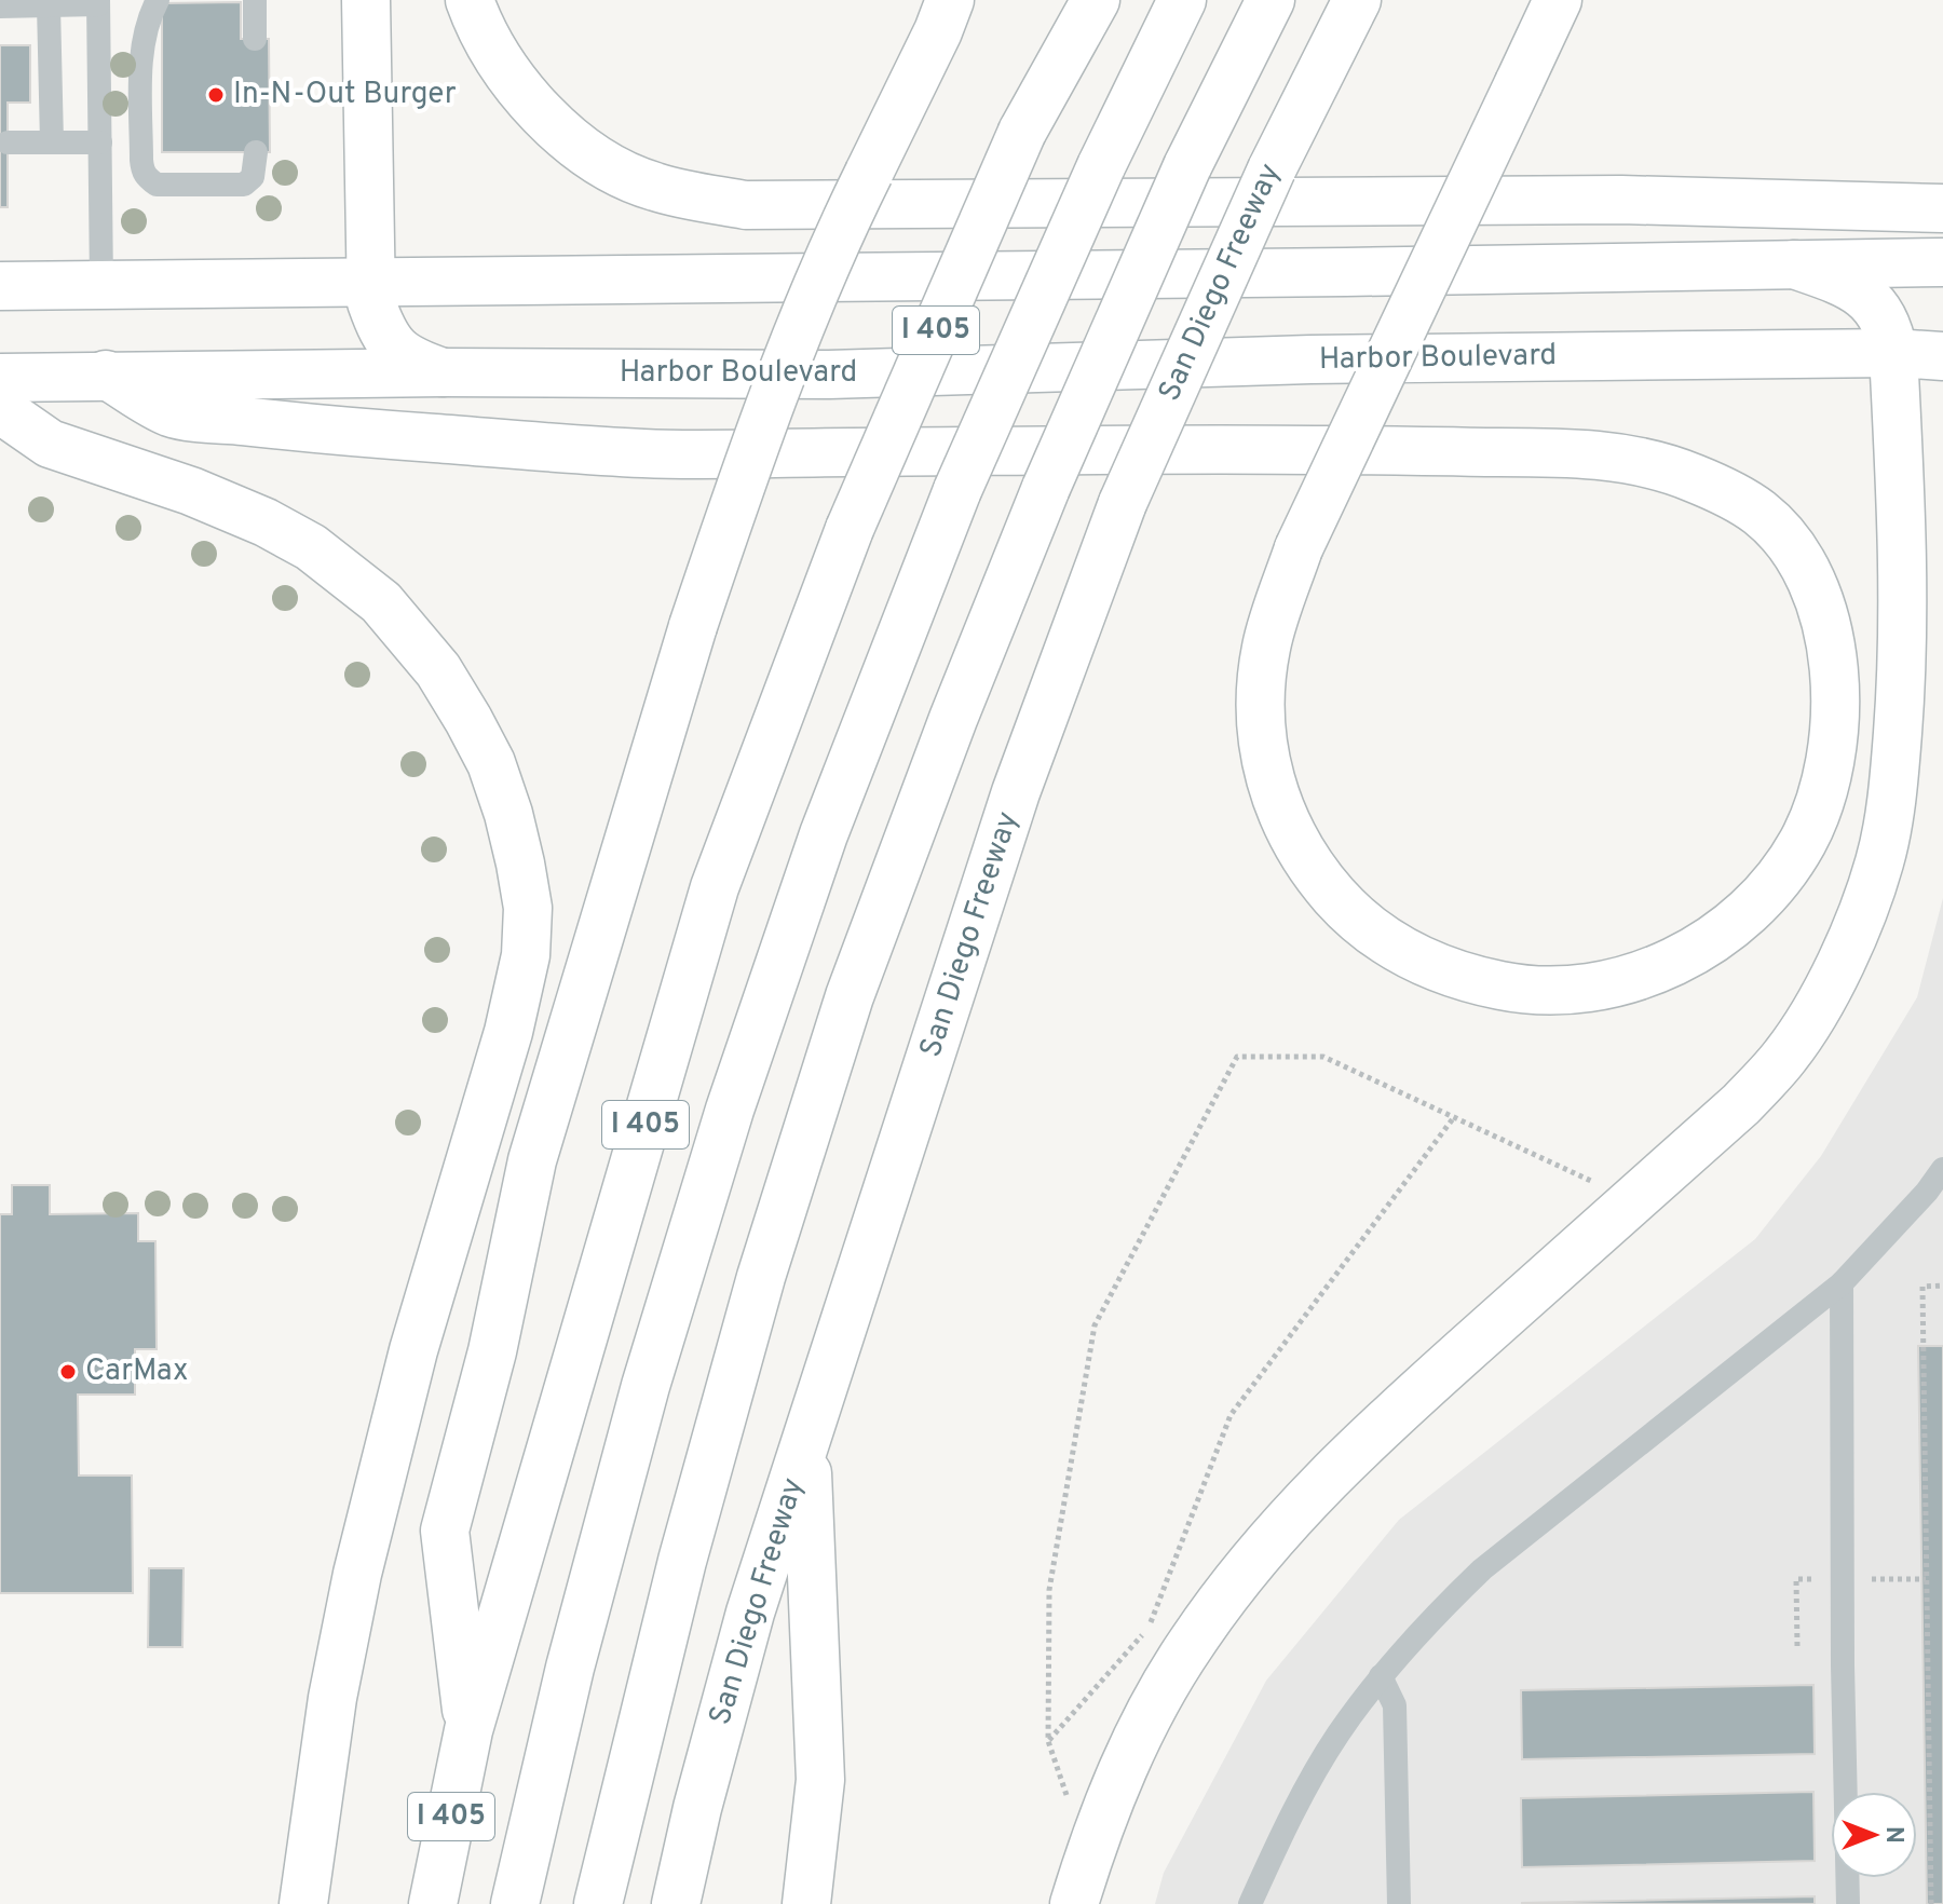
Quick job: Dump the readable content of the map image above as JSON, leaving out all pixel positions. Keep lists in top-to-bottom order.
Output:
{
  "streets": {
    "main road": ["San Diego Freeway", "I 405", "Harbor Boulevard"]
  },
  "places": ["In-N-Out Burger", "CarMax"],
  "north": "right"
}
